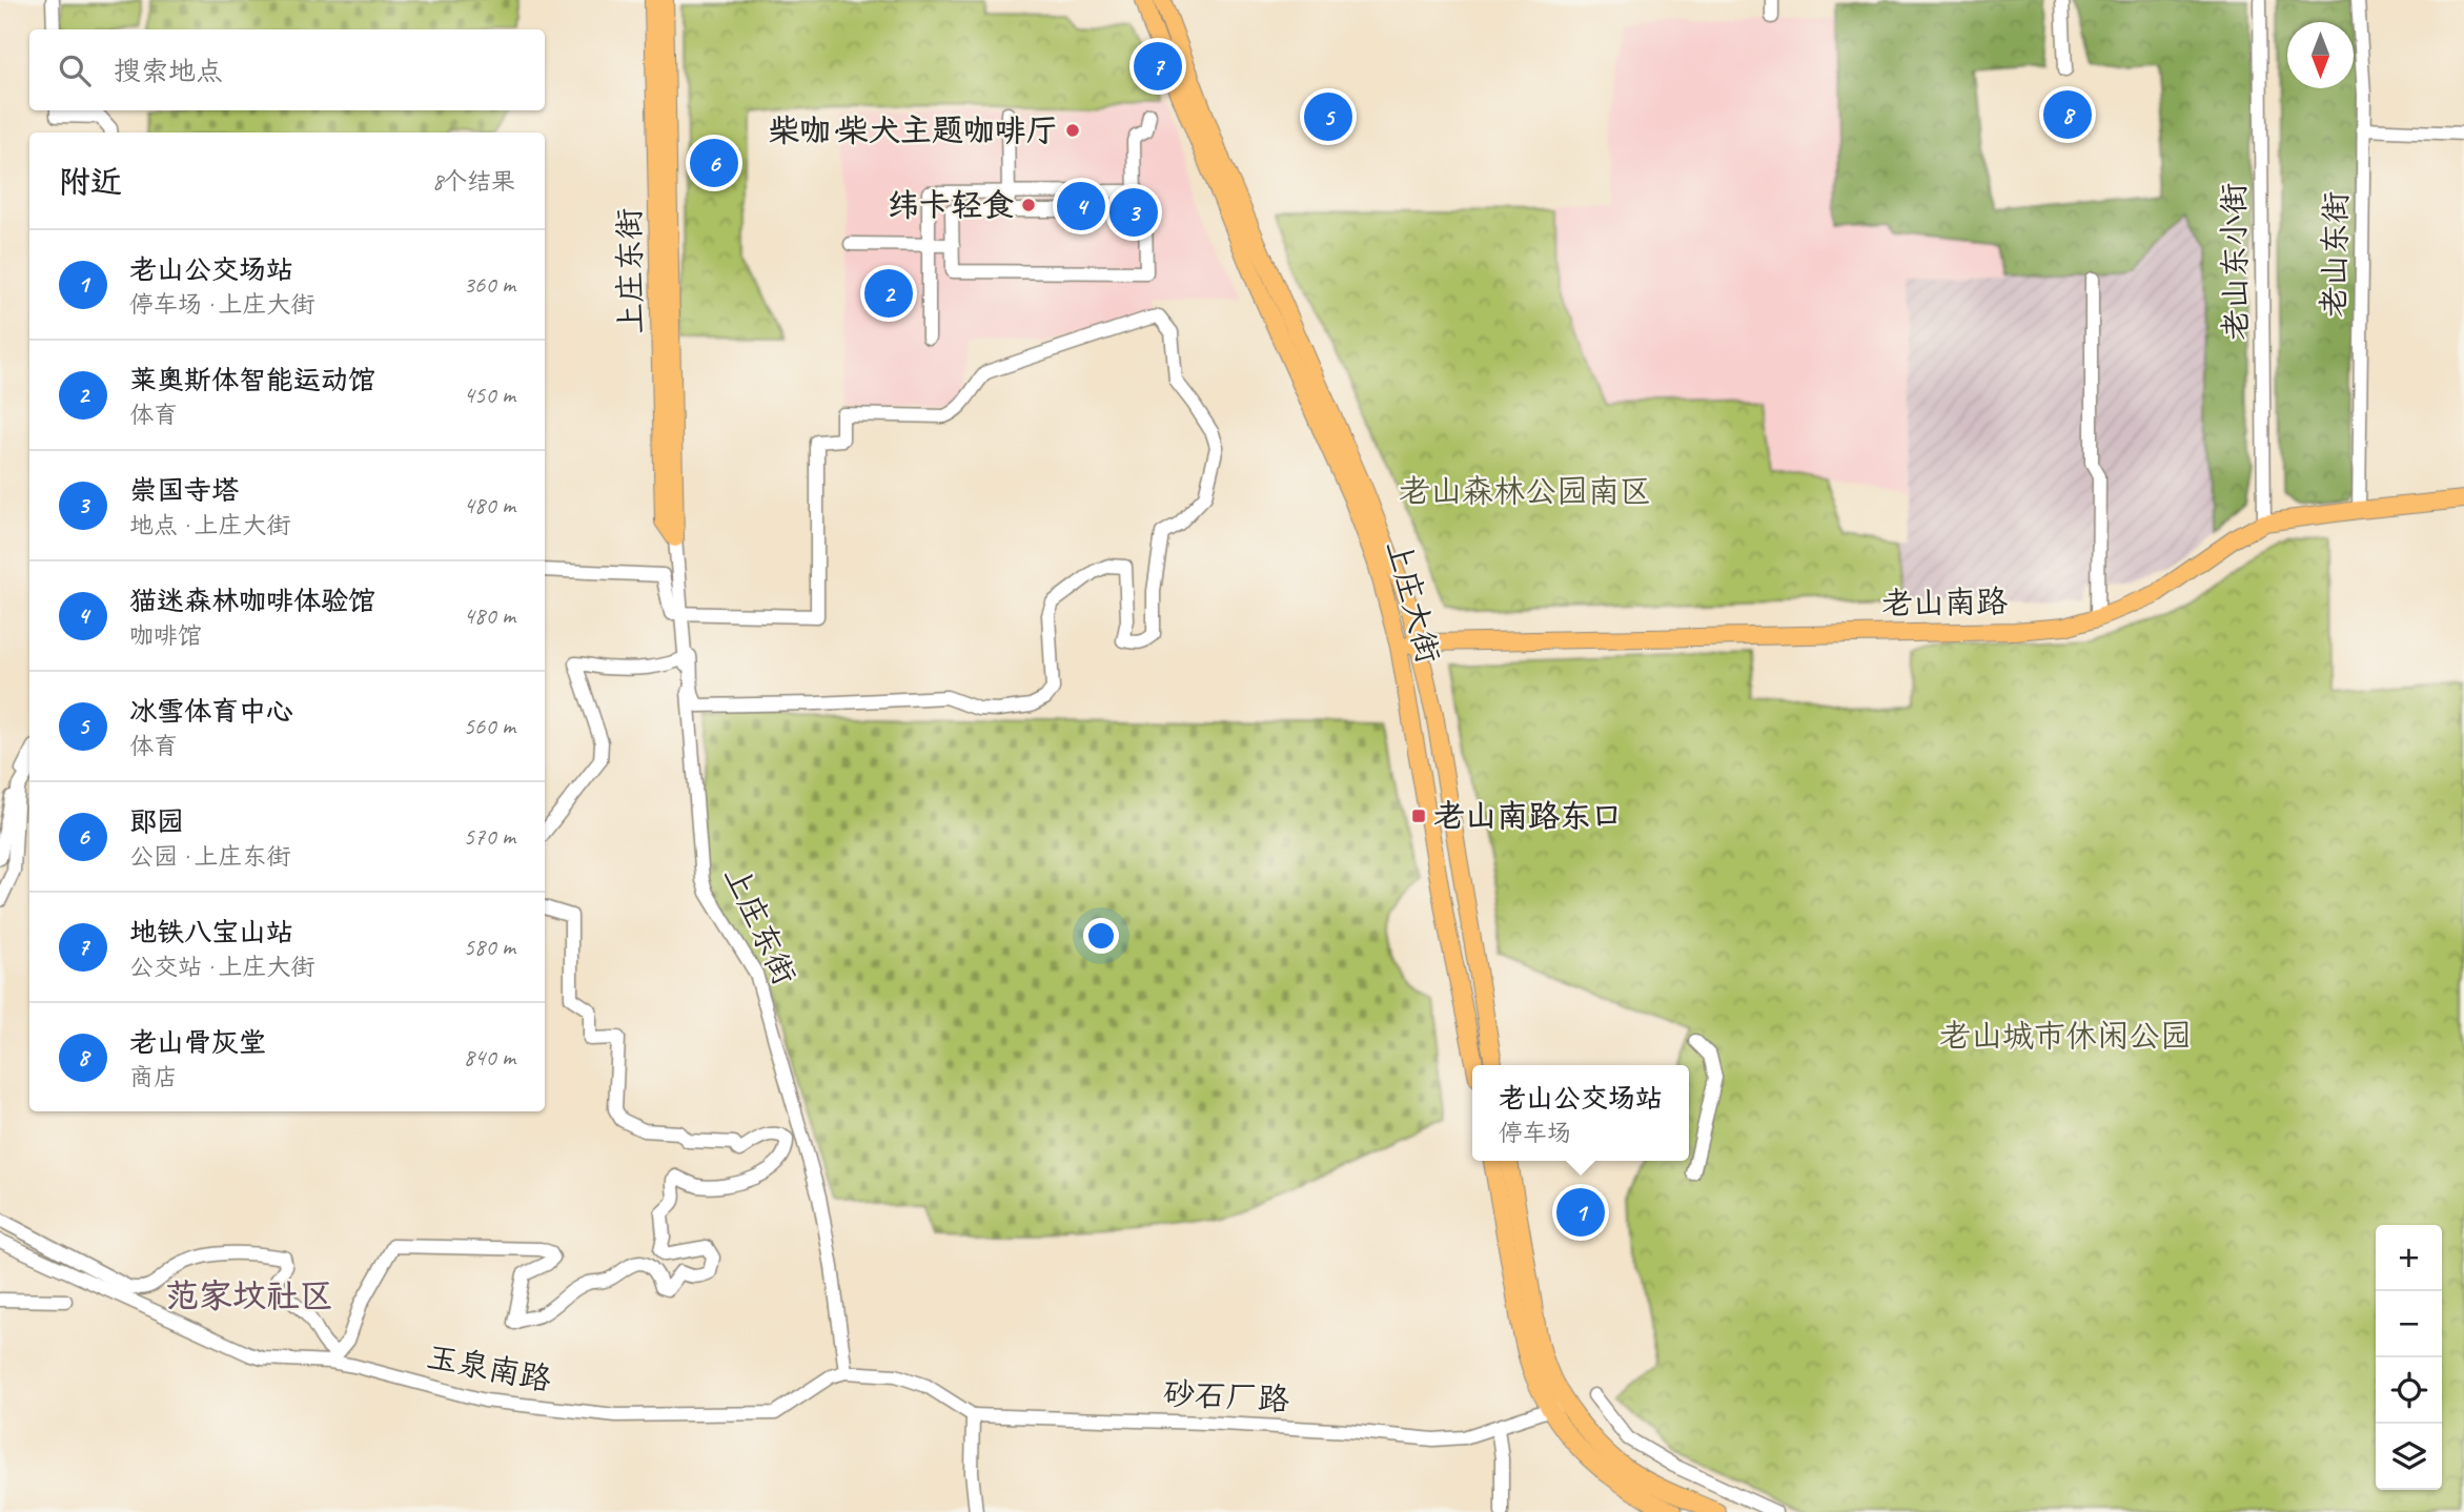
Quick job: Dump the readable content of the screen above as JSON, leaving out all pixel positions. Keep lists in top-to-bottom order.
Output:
{
  "streets": {
    "main road": ["上庄东街", "上庄大街", "老山南路"],
    "street": [
      "老山东街",
      "老山东小街",
      "玉泉南路",
      "砂石厂路"
    ]
  },
  "crossings": [
    ["老山东街", "老山南路"],
    ["老山东小街", "老山南路"],
    ["上庄东街", "玉泉南路"],
    ["上庄大街", "老山南路"],
    ["玉泉南路", "砂石厂路"]
  ],
  "districts": ["范家坟社区"],
  "parks": ["老山森林公园南区", "老山城市休闲公园"],
  "places": {
    "other": ["柴咖·柴犬主题咖啡厅", "纬卡轻食"],
    "transit": ["老山南路东口"]
  },
  "north": "bottom",
  "page": {
    "search": "搜索地点",
    "pins": [
      "7",
      "8",
      "5",
      "6",
      "4",
      "3",
      "2",
      "1"
    ],
    "heading": ["附近", "8个结果"],
    "list": [
      {
        "mark": "1",
        "name": "老山公交场站",
        "note": "停车场 · 上庄大街",
        "value": "360 m"
      },
      {
        "mark": "2",
        "name": "莱奥斯体智能运动馆",
        "note": "体育",
        "value": "450 m"
      },
      {
        "mark": "3",
        "name": "崇国寺塔",
        "note": "地点 · 上庄大街",
        "value": "480 m"
      },
      {
        "mark": "4",
        "name": "猫迷森林咖啡体验馆",
        "note": "咖啡馆",
        "value": "480 m"
      },
      {
        "mark": "5",
        "name": "冰雪体育中心",
        "note": "体育",
        "value": "560 m"
      },
      {
        "mark": "6",
        "name": "郎园",
        "note": "公园 · 上庄东街",
        "value": "570 m"
      },
      {
        "mark": "7",
        "name": "地铁八宝山站",
        "note": "公交站 · 上庄大街",
        "value": "580 m"
      },
      {
        "mark": "8",
        "name": "老山骨灰堂",
        "note": "商店",
        "value": "840 m"
      }
    ],
    "popup": ["老山公交场站", "停车场"],
    "map_buttons": ["+", "−"]
  }
}
